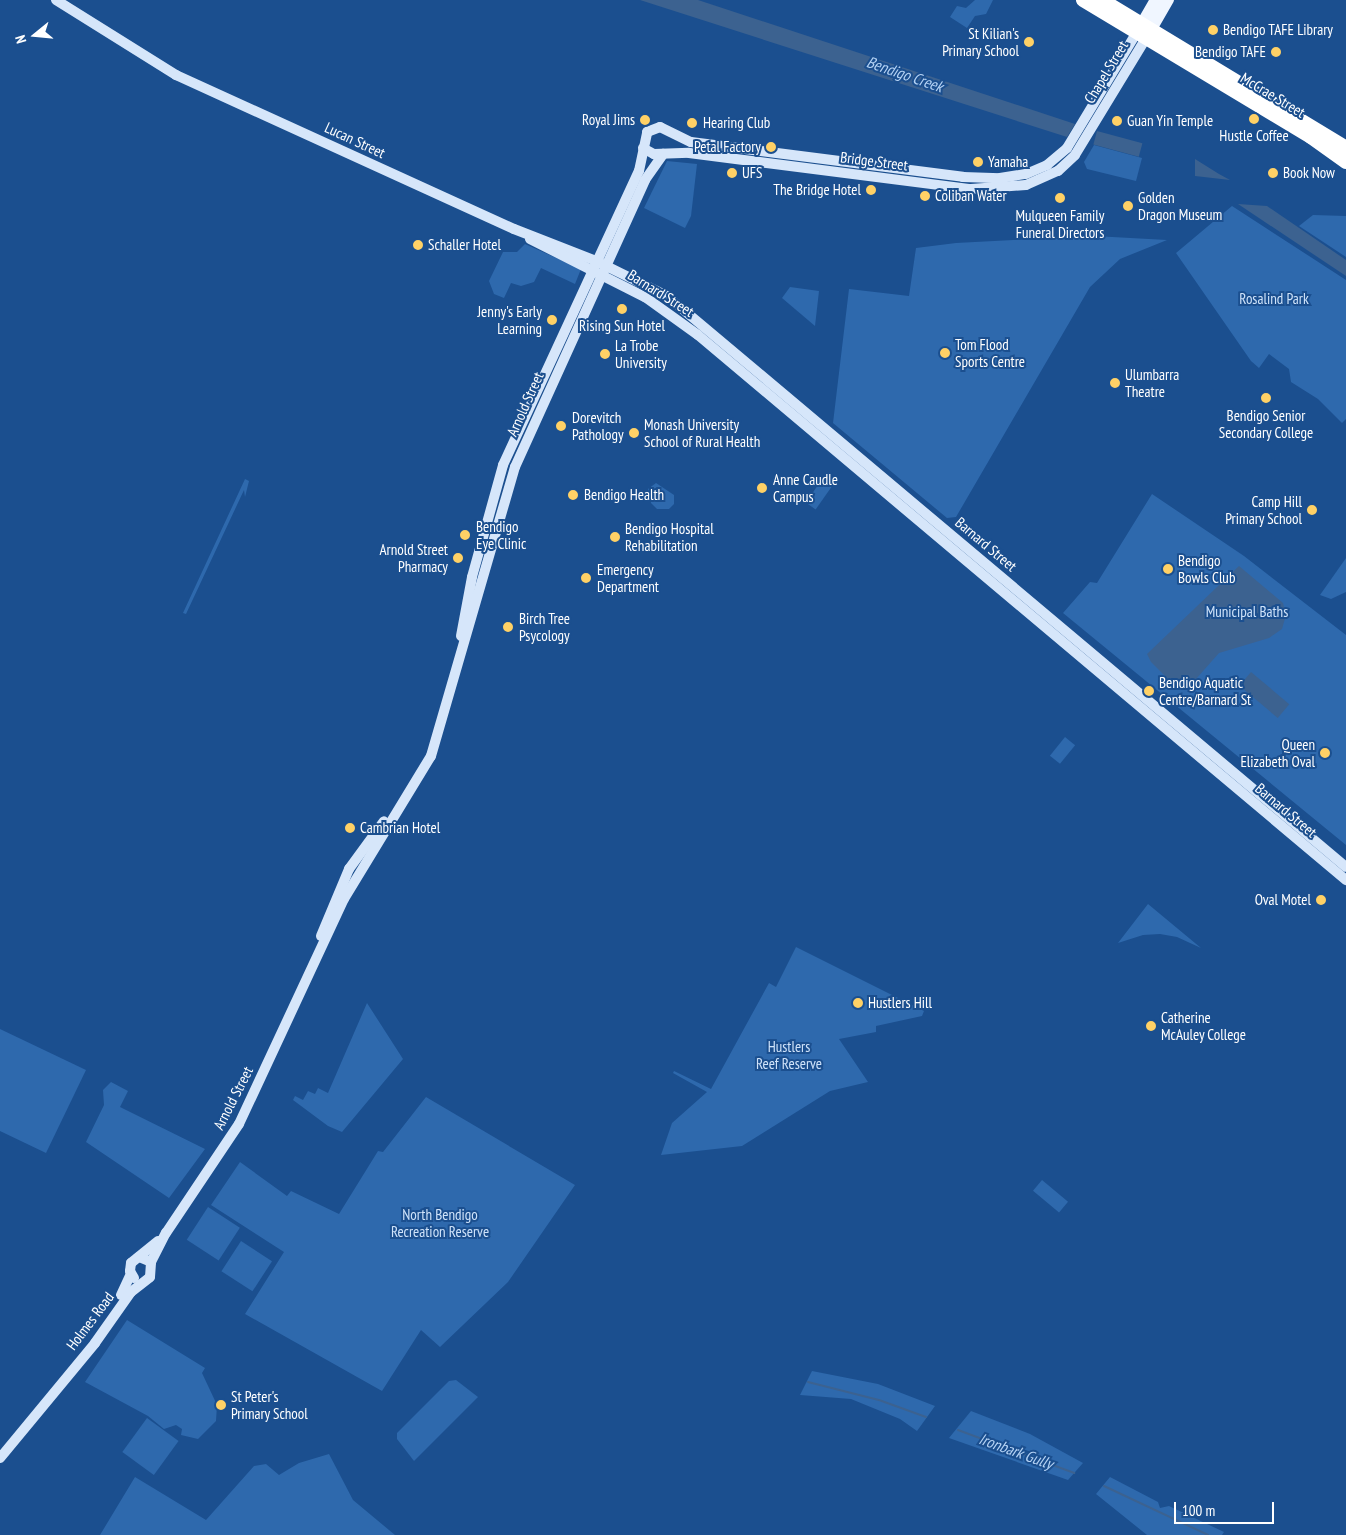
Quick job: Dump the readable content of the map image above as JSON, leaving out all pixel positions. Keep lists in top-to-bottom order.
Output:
{
  "streets": {
    "highway": ["McCrae Street"],
    "main road": [
      "Chapel Street",
      "Lucan Street",
      "Bridge Street",
      "Barnard Street",
      "Arnold Street",
      "Holmes Road"
    ]
  },
  "crossings": [
    ["Chapel Street", "McCrae Street"],
    ["Chapel Street", "Bridge Street"],
    ["Lucan Street", "Barnard Street"],
    ["Lucan Street", "Arnold Street"],
    ["Bridge Street", "Arnold Street"],
    ["Barnard Street", "Arnold Street"],
    ["Arnold Street", "Holmes Road"]
  ],
  "water": ["Bendigo Creek", "Ironbark Gully"],
  "parks": [
    "Rosalind Park",
    "Municipal Baths",
    "Hustlers Reef Reserve",
    "North Bendigo Recreation Reserve"
  ],
  "places": [
    "Bendigo TAFE Library",
    "St Kilian's Primary School",
    "Bendigo TAFE",
    "Hustle Coffee",
    "Royal Jims",
    "Guan Yin Temple",
    "Hearing Club",
    "Petal Factory",
    "Yamaha",
    "UFS",
    "Book Now",
    "The Bridge Hotel",
    "Coliban Water",
    "Mulqueen Family Funeral Directors",
    "Golden Dragon Museum",
    "Schaller Hotel",
    "Rising Sun Hotel",
    "Jenny's Early Learning",
    "Tom Flood Sports Centre",
    "La Trobe University",
    "Ulumbarra Theatre",
    "Bendigo Senior Secondary College",
    "Dorevitch Pathology",
    "Monash University School of Rural Health",
    "Anne Caudle Campus",
    "Bendigo Health",
    "Camp Hill Primary School",
    "Bendigo Eye Clinic",
    "Bendigo Hospital Rehabilitation",
    "Arnold Street Pharmacy",
    "Bendigo Bowls Club",
    "Emergency Department",
    "Birch Tree Psycology",
    "Bendigo Aquatic Centre/Barnard St",
    "Queen Elizabeth Oval",
    "Cambrian Hotel",
    "Oval Motel",
    "Hustlers Hill",
    "Catherine McAuley College",
    "St Peter's Primary School"
  ],
  "scale_bar": "100 m",
  "north": "left"
}
